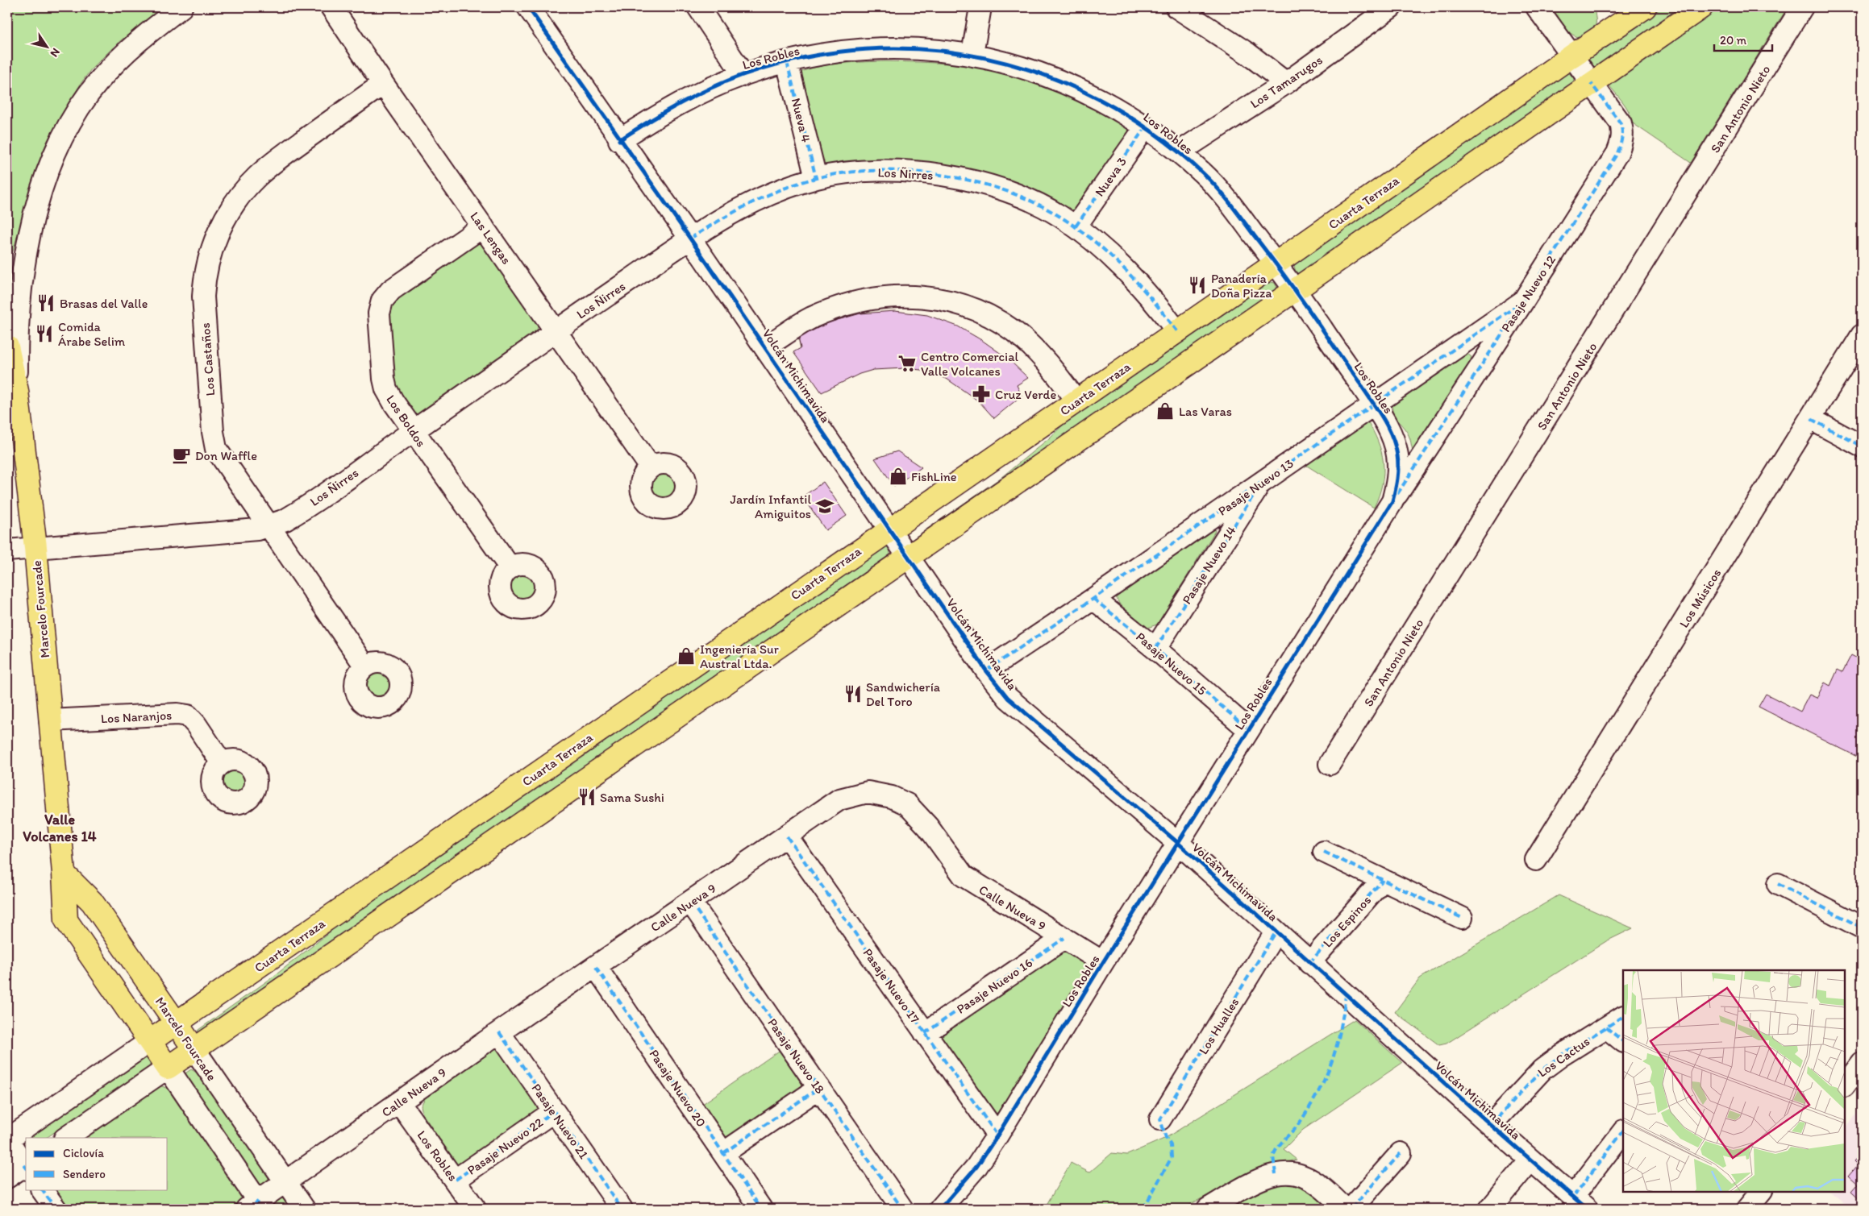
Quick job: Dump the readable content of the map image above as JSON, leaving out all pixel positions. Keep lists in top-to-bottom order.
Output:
{
  "streets": {
    "main road": ["Cuarta Terraza", "Marcelo Fourcade"],
    "street": [
      "Los Robles",
      "Los Tamarugos",
      "San Antonio Nieto",
      "Nueva 4",
      "Los Ñirres",
      "Nueva 3",
      "Las Lengas",
      "Pasaje Nuevo 12",
      "Los Castaños",
      "Volcán Michimavida",
      "Los Boldos",
      "Pasaje Nuevo 13",
      "Pasaje Nuevo 14",
      "Los Músicos",
      "Pasaje Nuevo 15",
      "Los Naranjos",
      "Calle Nueva 9",
      "Los Espinos",
      "Pasaje Nuevo 17",
      "Pasaje Nuevo 16",
      "Los Hualles",
      "Pasaje Nuevo 18",
      "Los Cactus",
      "Pasaje Nuevo 20",
      "Pasaje Nuevo 21",
      "Pasaje Nuevo 22"
    ]
  },
  "crossings": [
    ["Los Robles", "Los Tamarugos"],
    ["Los Robles", "Nueva 4"],
    ["Los Robles", "Nueva 3"],
    ["Los Robles", "Cuarta Terraza"],
    ["Los Robles", "Pasaje Nuevo 12"],
    ["Los Robles", "Volcán Michimavida"],
    ["Los Robles", "Pasaje Nuevo 13"],
    ["Los Robles", "Pasaje Nuevo 15"],
    ["Los Robles", "Calle Nueva 9"],
    ["Los Robles", "Pasaje Nuevo 17"],
    ["Los Robles", "Pasaje Nuevo 22"],
    ["Nueva 4", "Los Ñirres"],
    ["Los Ñirres", "Nueva 3"],
    ["Los Ñirres", "Cuarta Terraza"],
    ["Los Ñirres", "Las Lengas"],
    ["Los Ñirres", "Los Castaños"],
    ["Los Ñirres", "Volcán Michimavida"],
    ["Los Ñirres", "Los Boldos"],
    ["Los Ñirres", "Marcelo Fourcade"],
    ["Cuarta Terraza", "Pasaje Nuevo 12"],
    ["Cuarta Terraza", "Volcán Michimavida"],
    ["Cuarta Terraza", "Marcelo Fourcade"],
    ["Las Lengas", "Los Castaños"],
    ["Las Lengas", "Los Boldos"],
    ["Pasaje Nuevo 12", "Pasaje Nuevo 13"],
    ["Volcán Michimavida", "Pasaje Nuevo 13"],
    ["Volcán Michimavida", "Los Espinos"],
    ["Volcán Michimavida", "Los Hualles"],
    ["Volcán Michimavida", "Los Cactus"],
    ["Pasaje Nuevo 13", "Pasaje Nuevo 14"],
    ["Pasaje Nuevo 13", "Pasaje Nuevo 15"],
    ["Pasaje Nuevo 14", "Pasaje Nuevo 15"],
    ["Marcelo Fourcade", "Los Naranjos"],
    ["Marcelo Fourcade", "Calle Nueva 9"],
    ["Calle Nueva 9", "Pasaje Nuevo 17"],
    ["Calle Nueva 9", "Pasaje Nuevo 16"],
    ["Calle Nueva 9", "Pasaje Nuevo 18"],
    ["Calle Nueva 9", "Pasaje Nuevo 20"],
    ["Calle Nueva 9", "Pasaje Nuevo 21"],
    ["Pasaje Nuevo 17", "Pasaje Nuevo 16"],
    ["Pasaje Nuevo 21", "Pasaje Nuevo 22"]
  ],
  "districts": ["Valle Volcanes 14"],
  "places": {
    "restaurant": [
      "Panadería Doña Pizza",
      "Brasas del Valle",
      "Comida Árabe Selim",
      "Sandwichería Del Toro",
      "Sama Sushi"
    ],
    "supermarket": ["Centro Comercial Valle Volcanes"],
    "pharmacy": ["Cruz Verde"],
    "shop": ["Las Varas", "FishLine", "Ingeniería Sur Austral Ltda."],
    "cafe": ["Don Waffle"],
    "school or university": ["Jardín Infantil Amiguitos"]
  },
  "legend": ["Ciclovía", "Sendero"],
  "scale_bar": "20 m",
  "north": "bottom right"
}
